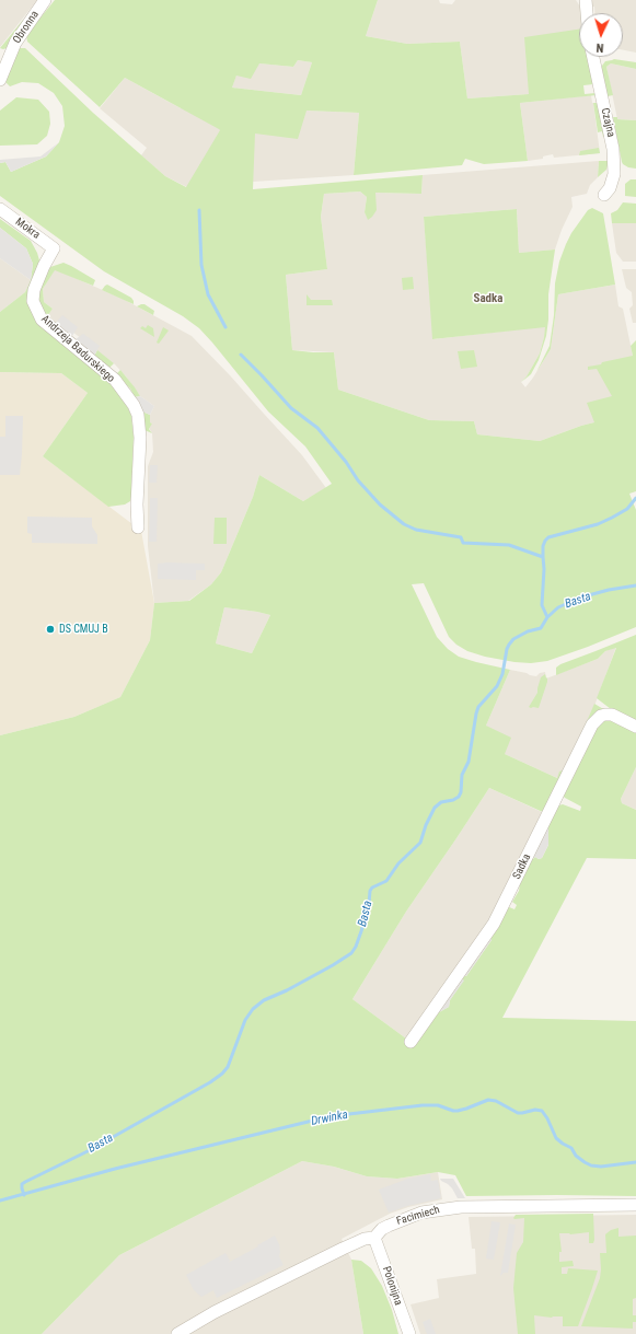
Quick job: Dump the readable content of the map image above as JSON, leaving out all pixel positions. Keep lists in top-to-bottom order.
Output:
{
  "streets": {
    "street": [
      "Obronna",
      "Czajna",
      "Mokra",
      "Andrzeja Badurskiego",
      "Sadka",
      "Facimiech",
      "Polonijna"
    ]
  },
  "crossings": [
    ["Mokra", "Andrzeja Badurskiego"],
    ["Facimiech", "Polonijna"]
  ],
  "districts": ["Sadka"],
  "water": ["Basta", "Drwinka"],
  "places": ["DS CMUJ B"],
  "north": "bottom"
}
